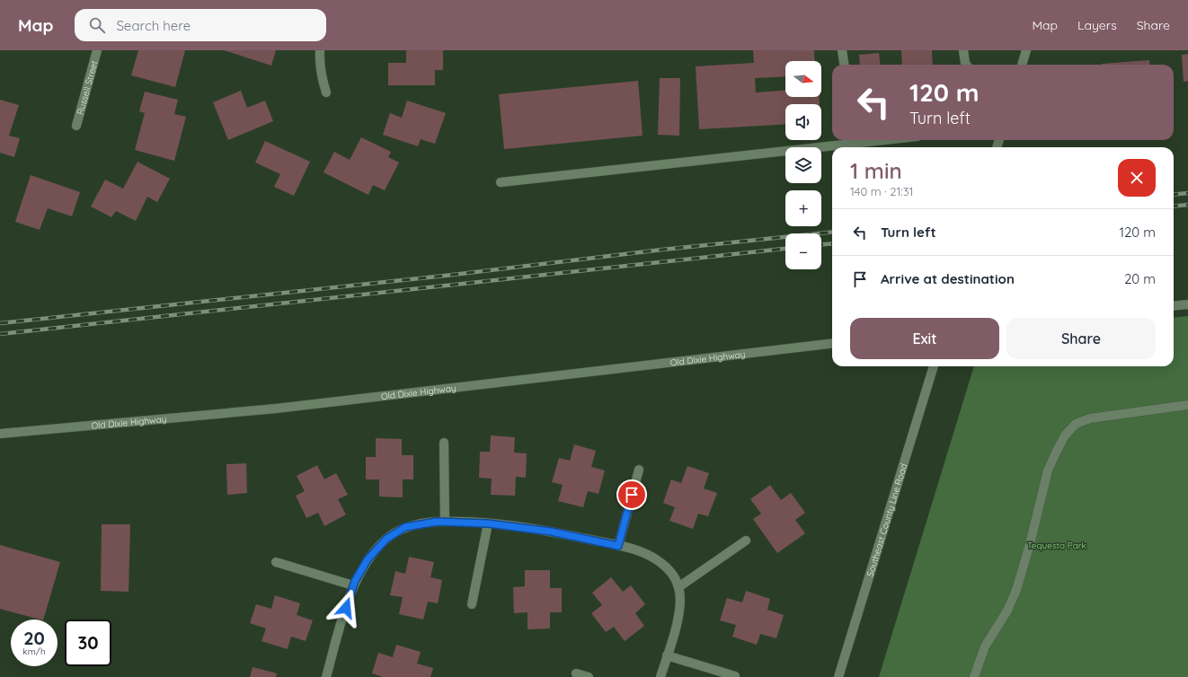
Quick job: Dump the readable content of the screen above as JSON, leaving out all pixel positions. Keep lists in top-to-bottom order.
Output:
{
  "streets": {
    "street": ["Russell Street", "Old Dixie Highway", "Southeast County Line Road"]
  },
  "parks": ["Tequesta Park"],
  "north": "right",
  "page": {
    "header": "Map",
    "search": "Search here",
    "nav": ["Map", "Layers", "Share"],
    "map_buttons": ["+", "−"],
    "turn": ["120 m", "Turn left"],
    "heading": ["1 min", "140 m · 21:31"],
    "list": [
      {
        "name": "Turn left",
        "value": "120 m"
      },
      {
        "name": "Arrive at destination",
        "value": "20 m"
      }
    ],
    "buttons": ["Exit", "Share"],
    "speed": "20 km/h",
    "limit": "30"
  }
}
